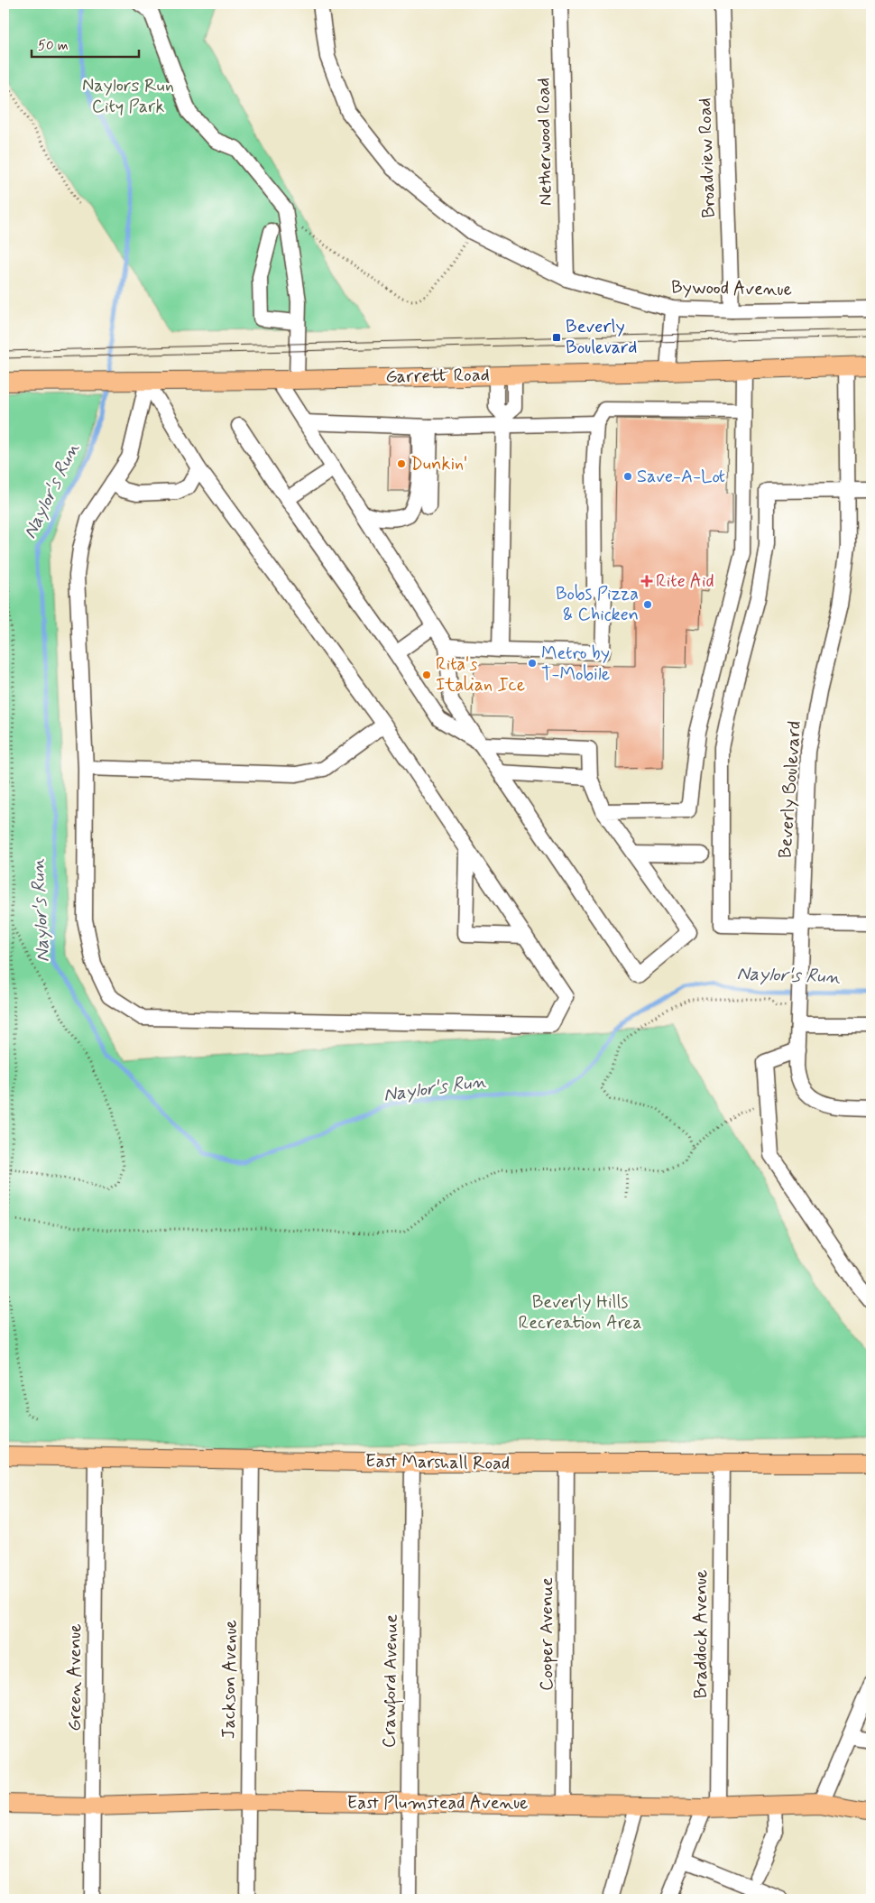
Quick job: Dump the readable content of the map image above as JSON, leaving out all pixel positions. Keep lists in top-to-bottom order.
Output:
{
  "streets": {
    "main road": ["Garrett Road", "East Marshall Road", "East Plumstead Avenue"],
    "street": [
      "Netherwood Road",
      "Broadview Road",
      "Bywood Avenue",
      "Beverly Boulevard",
      "Cooper Avenue",
      "Braddock Avenue",
      "Green Avenue",
      "Jackson Avenue",
      "Crawford Avenue"
    ]
  },
  "crossings": [
    ["Netherwood Road", "Bywood Avenue"],
    ["Broadview Road", "Bywood Avenue"],
    ["Garrett Road", "Beverly Boulevard"],
    ["East Marshall Road", "Cooper Avenue"],
    ["East Marshall Road", "Braddock Avenue"],
    ["East Marshall Road", "Green Avenue"],
    ["East Marshall Road", "Jackson Avenue"],
    ["East Marshall Road", "Crawford Avenue"],
    ["Cooper Avenue", "East Plumstead Avenue"],
    ["Braddock Avenue", "East Plumstead Avenue"],
    ["Green Avenue", "East Plumstead Avenue"],
    ["Jackson Avenue", "East Plumstead Avenue"],
    ["Crawford Avenue", "East Plumstead Avenue"]
  ],
  "water": ["Naylor's Run"],
  "parks": ["Naylors Run City Park", "Beverly Hills Recreation Area"],
  "places": {
    "transit": ["Beverly Boulevard"],
    "other": [
      "Dunkin'",
      "Save-A-Lot",
      "Bobs Pizza & Chicken",
      "Metro by T-Mobile",
      "Rita's Italian Ice"
    ],
    "health": ["Rite Aid"]
  },
  "scale_bar": "50 m"
}
